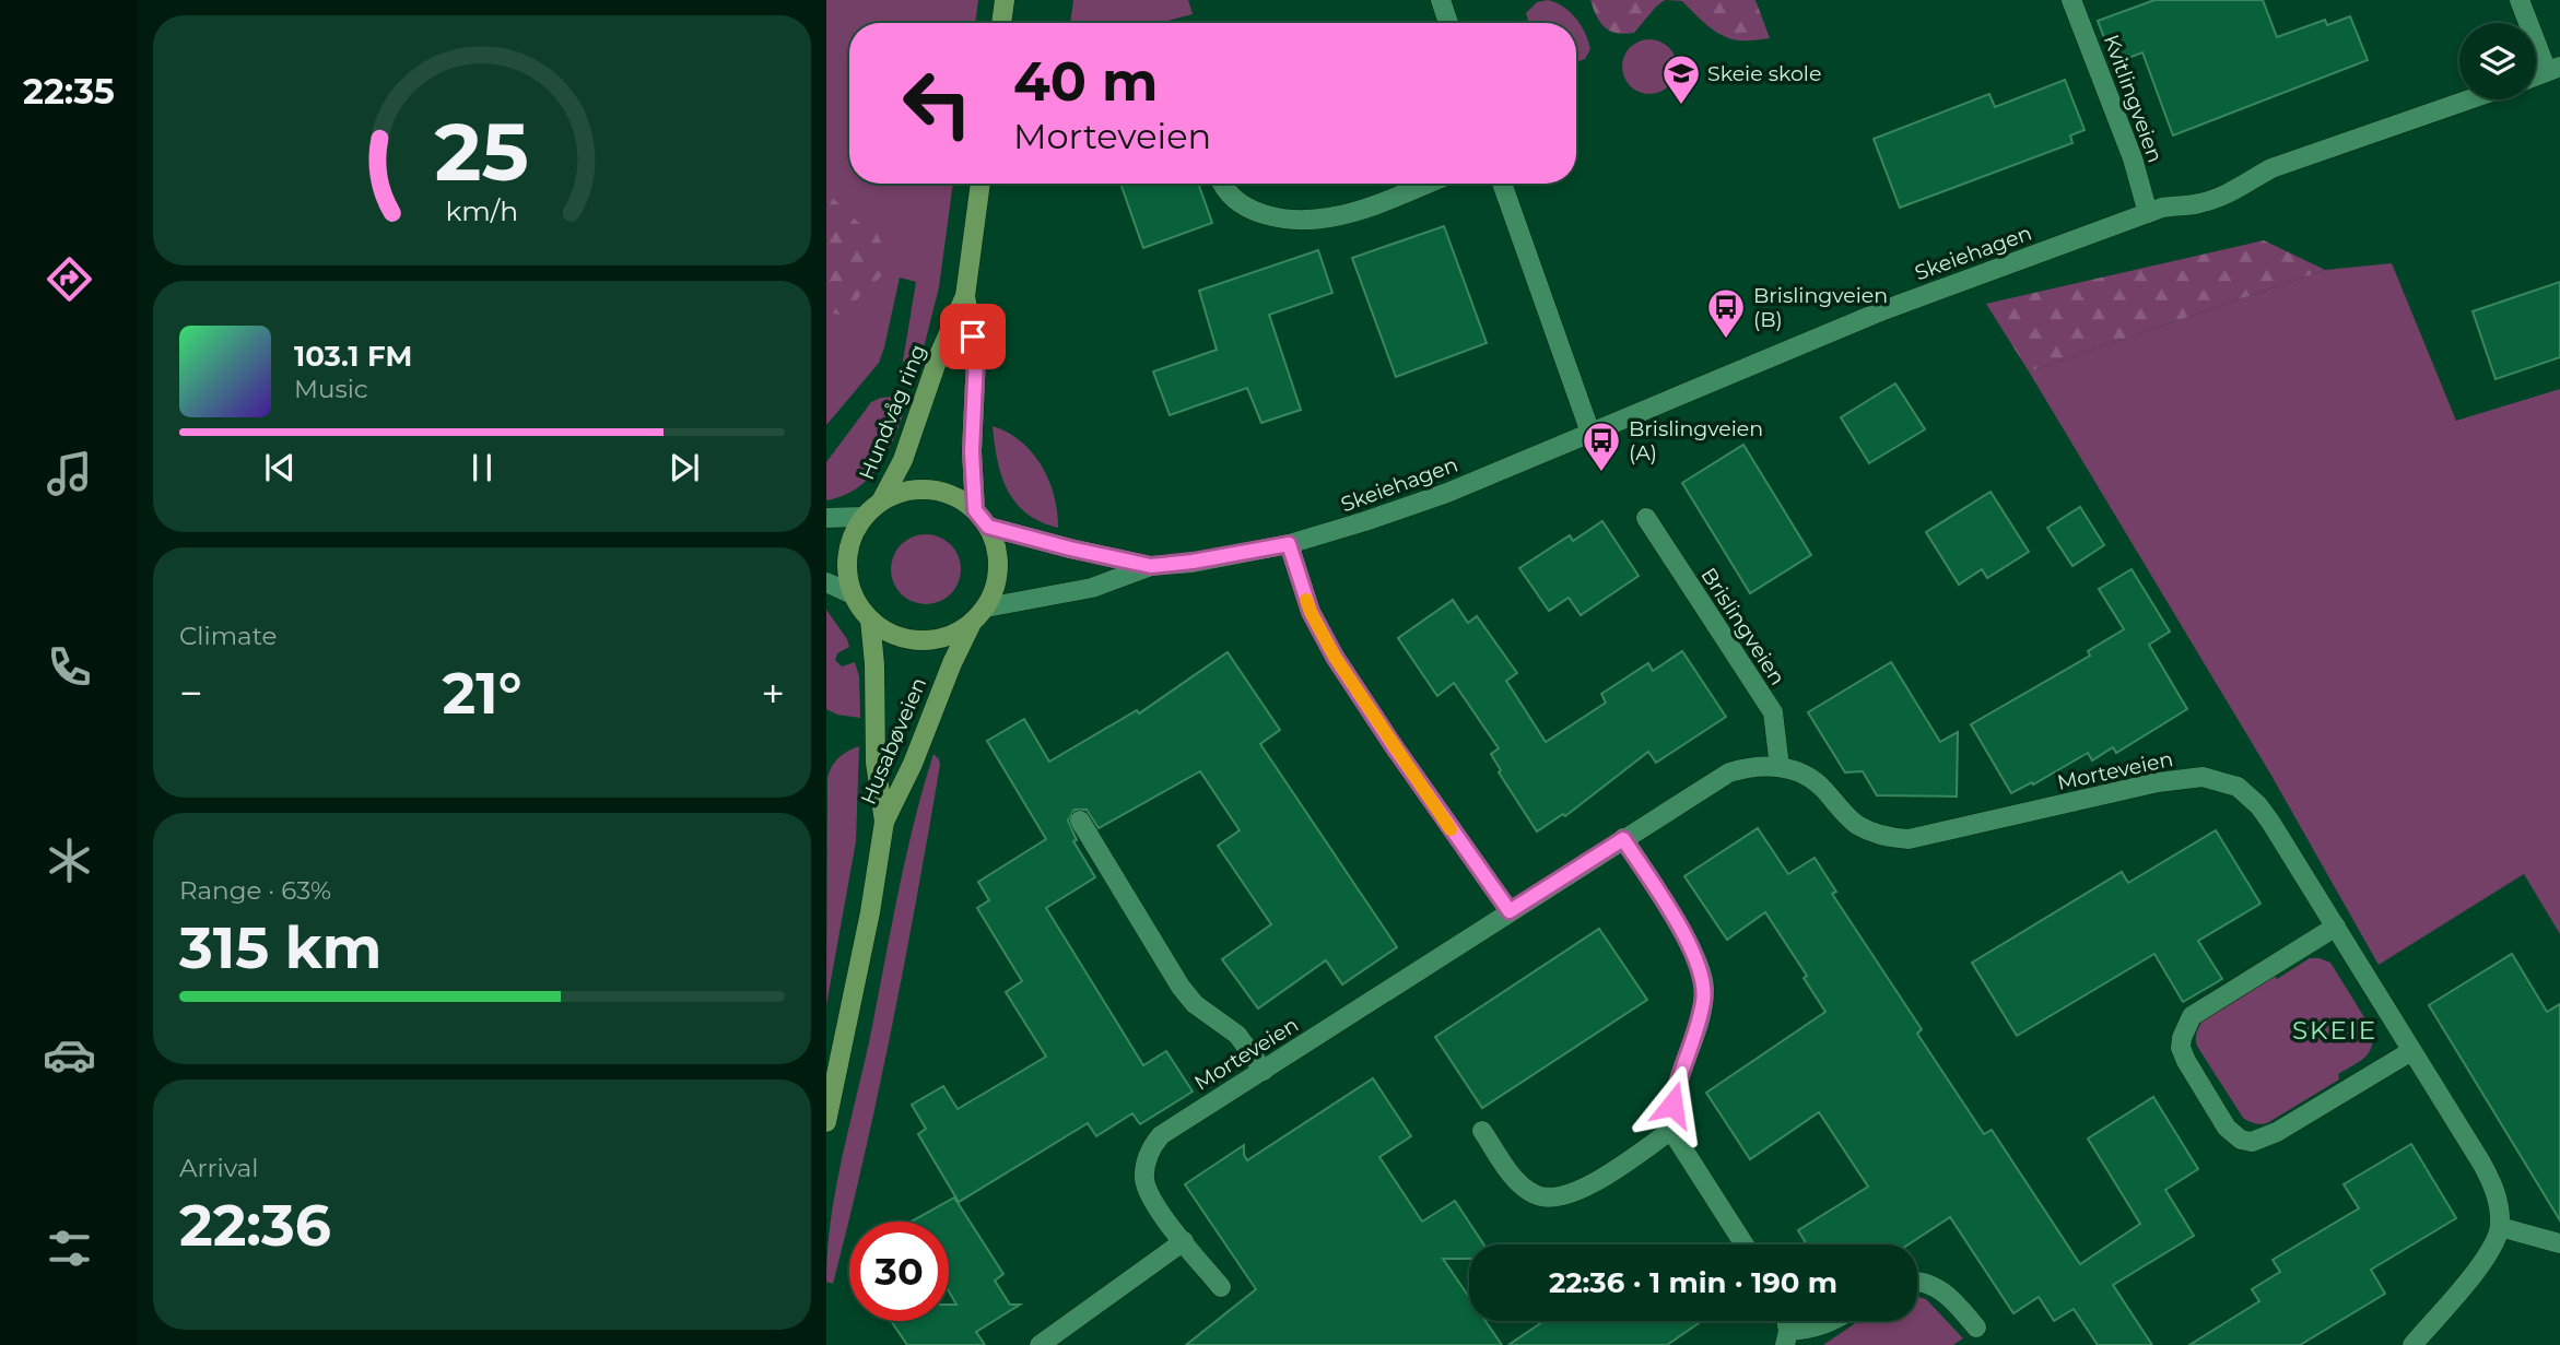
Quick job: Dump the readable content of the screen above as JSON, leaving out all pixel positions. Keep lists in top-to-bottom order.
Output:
{
  "streets": {
    "main road": ["Hundvåg ring", "Husabøveien"],
    "street": [
      "Kvitlingveien",
      "Skeiehagen",
      "Brislingveien",
      "Morteveien"
    ]
  },
  "crossings": [
    ["Kvitlingveien", "Skeiehagen"],
    ["Skeiehagen", "Hundvåg ring"],
    ["Skeiehagen", "Husabøveien"],
    ["Hundvåg ring", "Husabøveien"],
    ["Brislingveien", "Morteveien"]
  ],
  "districts": ["SKEIE"],
  "places": {
    "school or university": ["Skeie skole"],
    "bus stop": ["Brislingveien (B)", "Brislingveien (A)"]
  },
  "page": {
    "tabs": "22:35",
    "turn": ["40 m", "Morteveien"],
    "song": ["103.1 FM", "Music"],
    "tile": [
      "Climate",
      ["Range · 63%", "315 km"],
      ["Arrival", "22:36"]
    ],
    "heat": ["−", "21°", "+"],
    "limit": "30",
    "trip": "22:36 · 1 min · 190 m",
    "gauge": ["25", "km/h"]
  }
}
